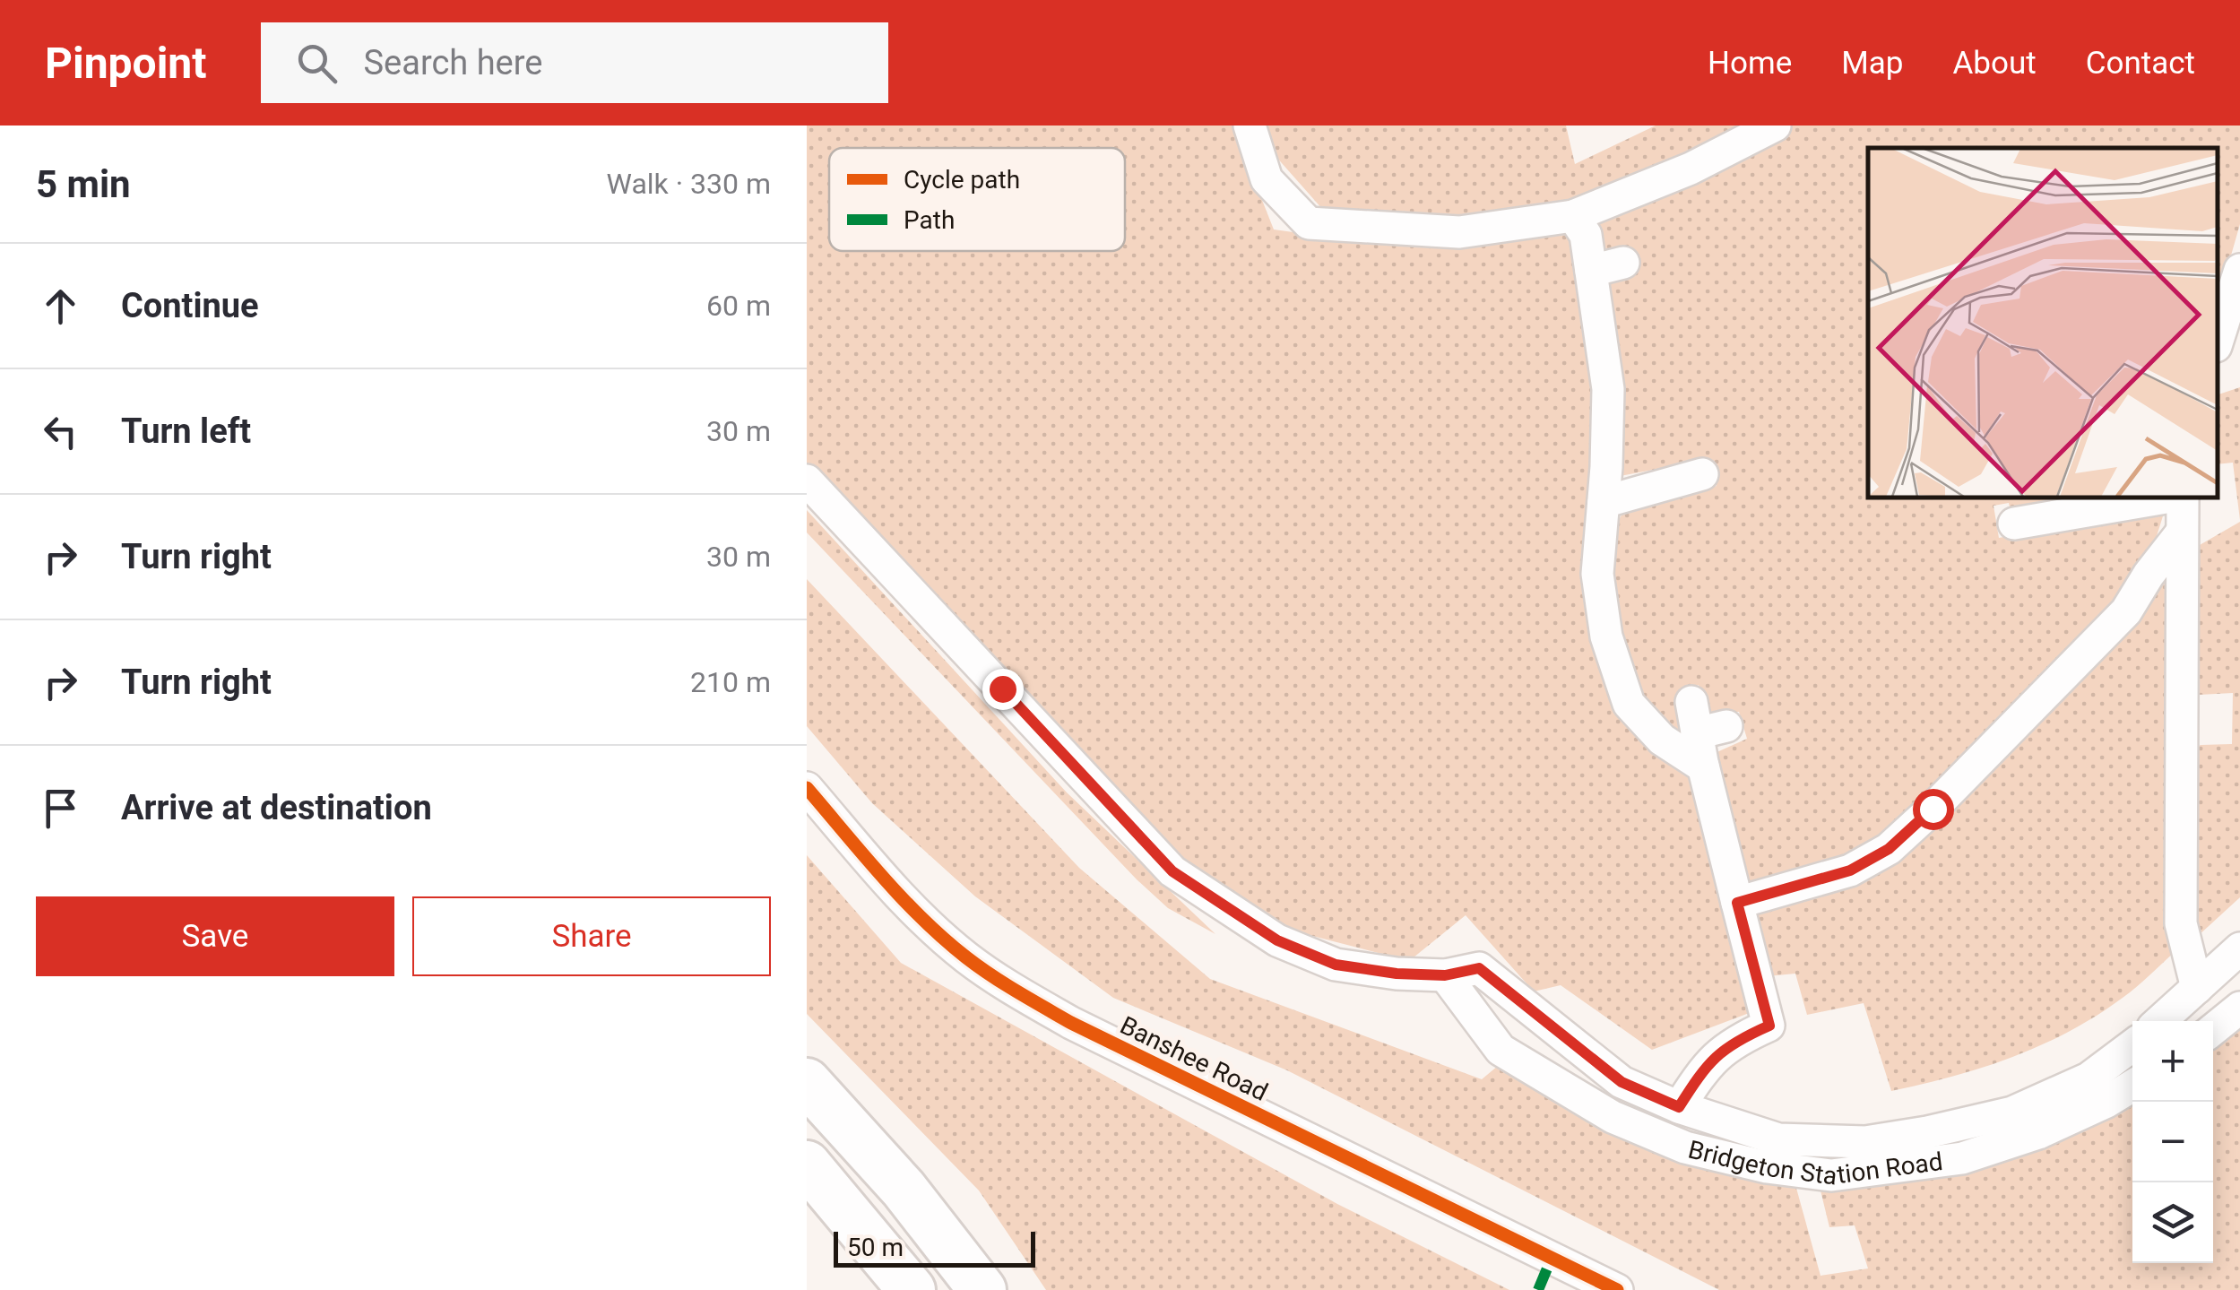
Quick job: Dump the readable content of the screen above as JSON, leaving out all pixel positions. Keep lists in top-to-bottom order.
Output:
{
  "streets": {
    "street": ["Banshee Road", "Bridgeton Station Road"]
  },
  "legend": ["Cycle path", "Path"],
  "scale_bar": "50 m",
  "page": {
    "header": "Pinpoint",
    "search": "Search here",
    "nav": [
      "Home",
      "Map",
      "About",
      "Contact"
    ],
    "heading": ["5 min", "Walk · 330 m"],
    "list": [
      ["Continue", "60 m"],
      ["Turn left", "30 m"],
      ["Turn right", "30 m"],
      ["Turn right", "210 m"],
      "Arrive at destination"
    ],
    "buttons": ["Save", "Share"],
    "map_buttons": ["+", "−"],
    "scale": "50 m"
  }
}
